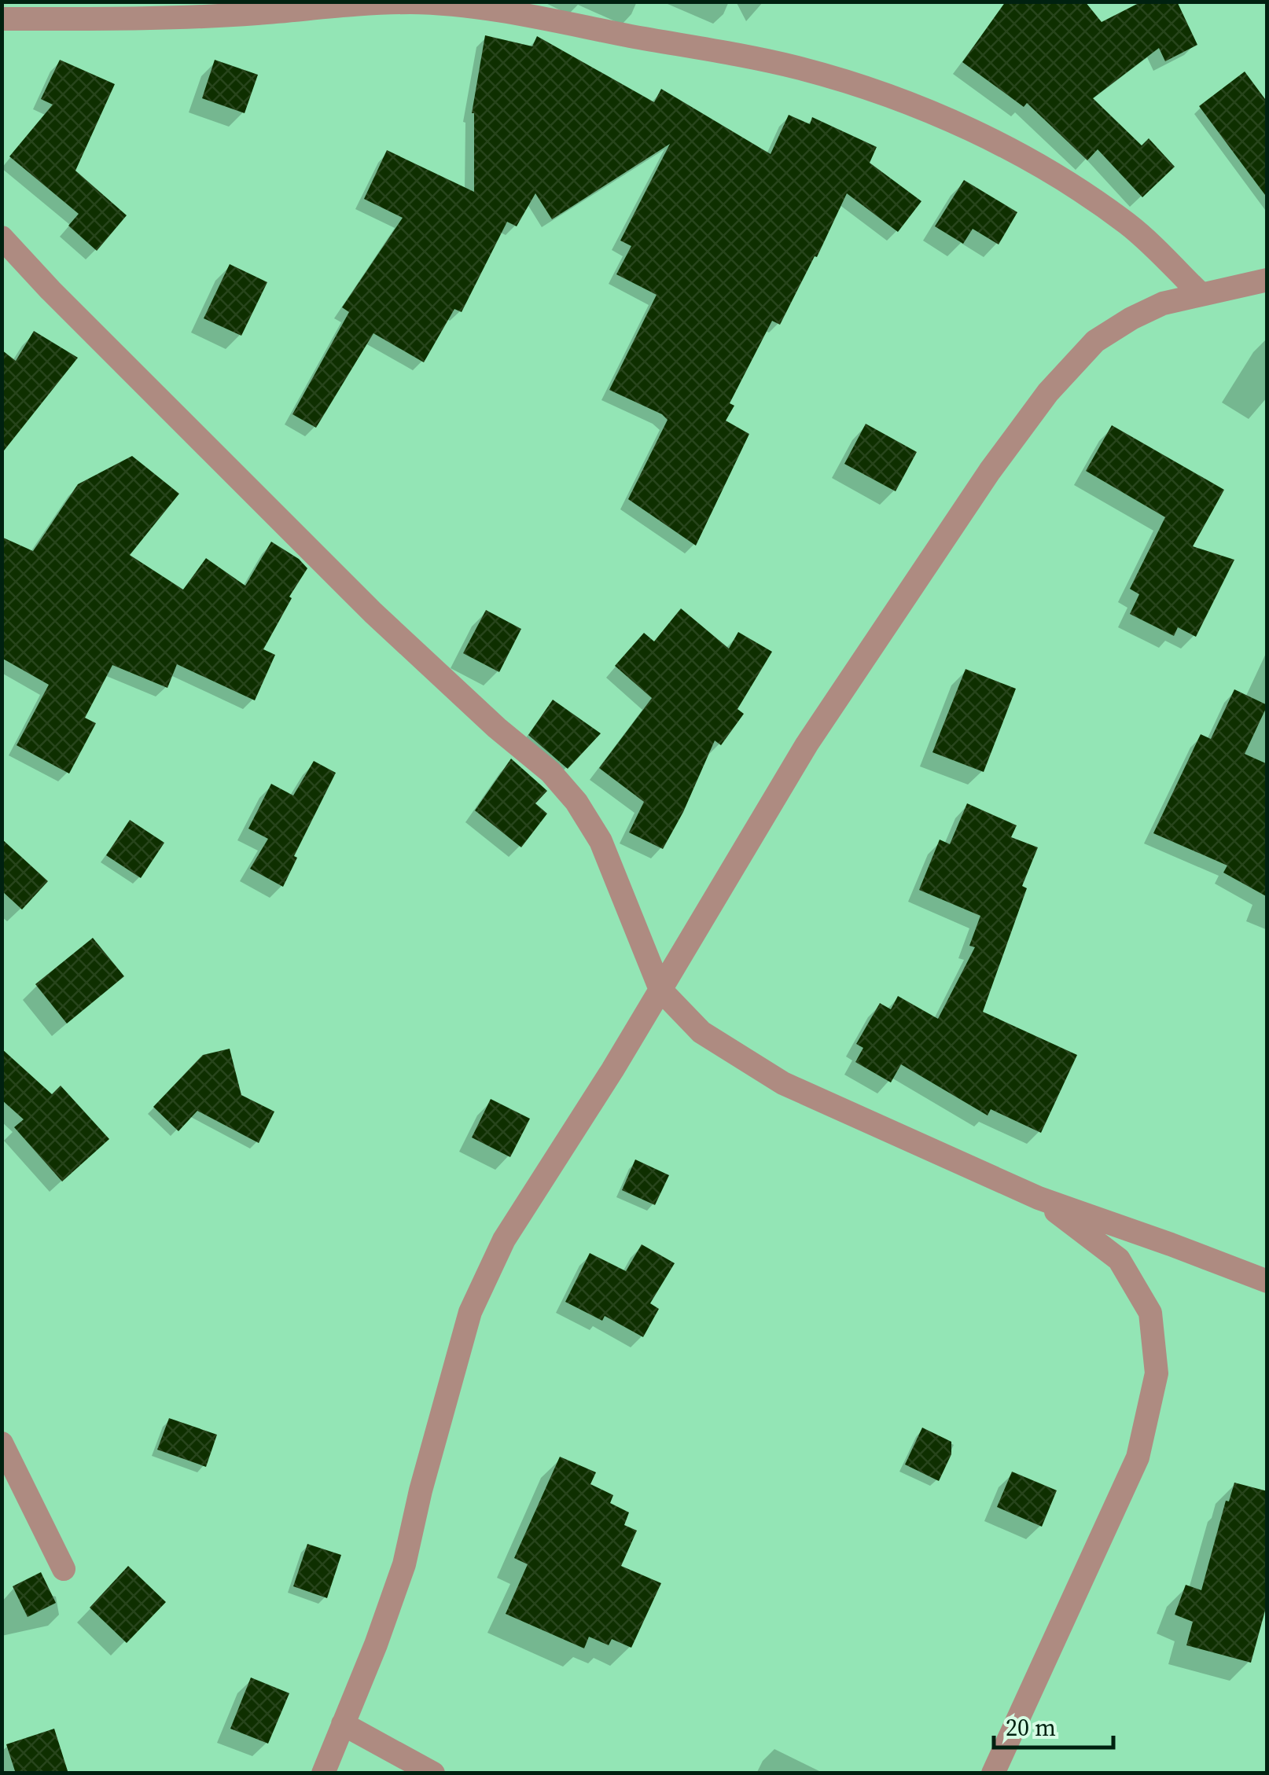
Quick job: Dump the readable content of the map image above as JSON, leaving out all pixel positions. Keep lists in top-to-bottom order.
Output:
{
  "scale_bar": "20 m"
}
